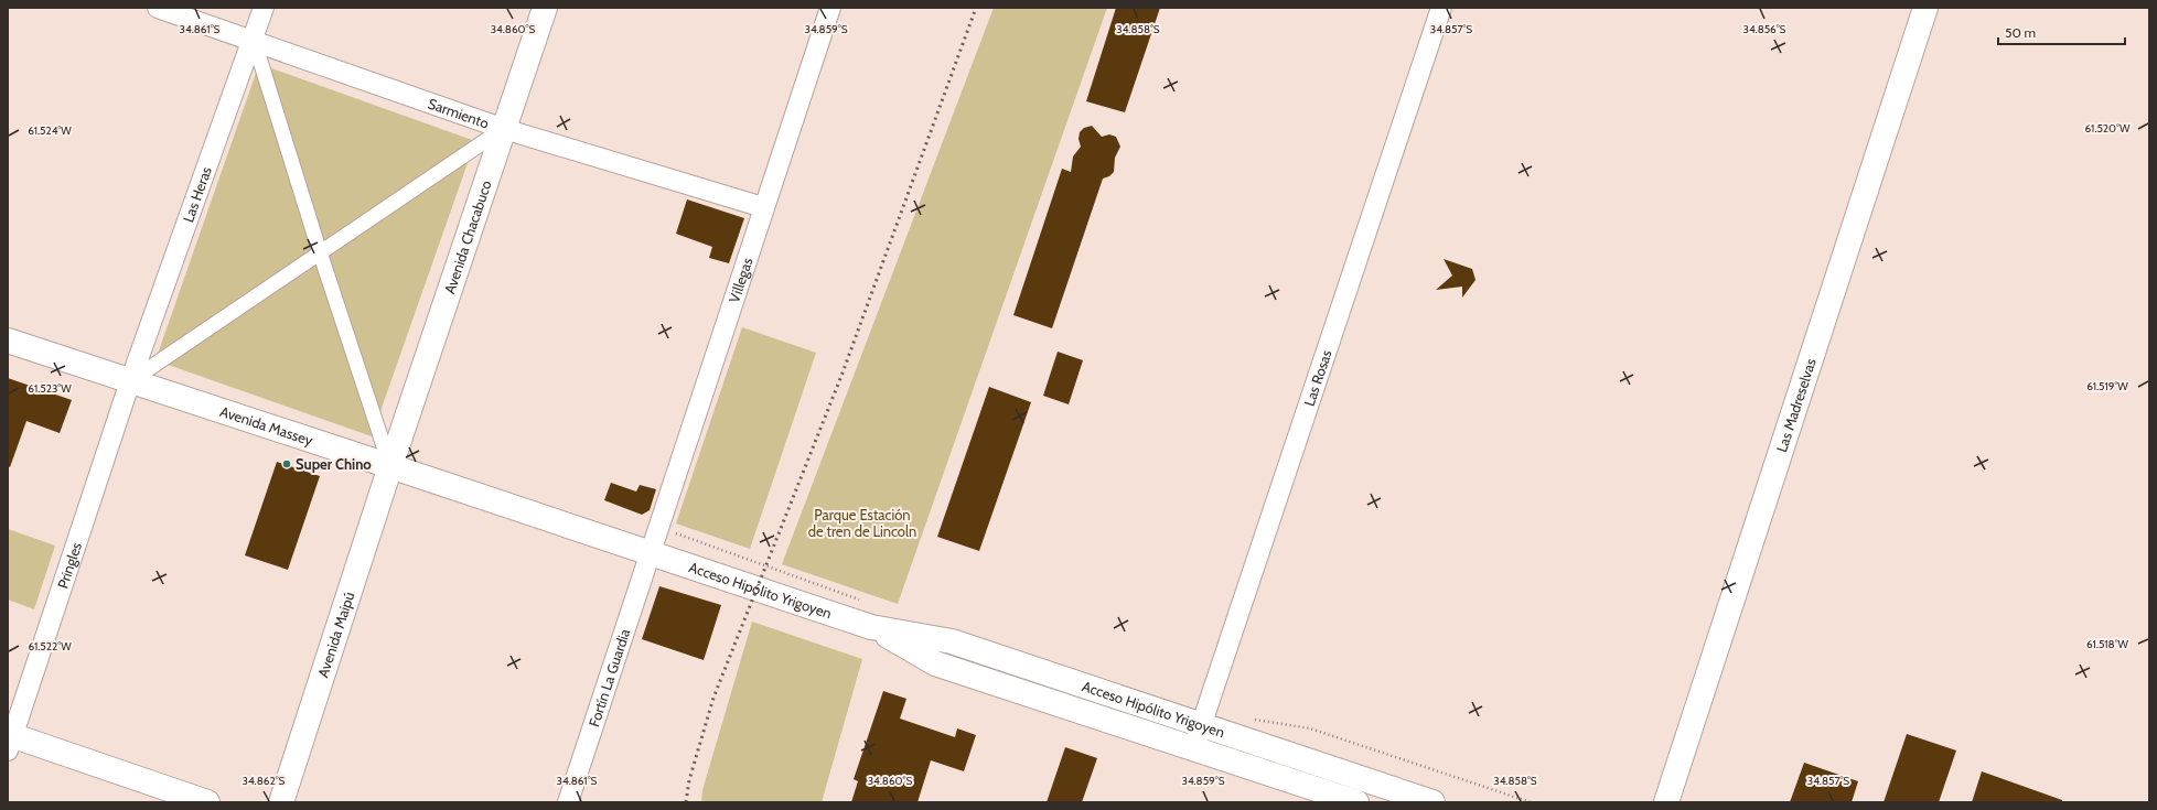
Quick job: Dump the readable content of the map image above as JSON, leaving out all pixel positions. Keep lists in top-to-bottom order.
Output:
{
  "streets": {
    "main road": [
      "Avenida Chacabuco",
      "Las Madreselvas",
      "Avenida Massey",
      "Acceso Hipólito Yrigoyen",
      "Avenida Maipú"
    ],
    "street": [
      "Sarmiento",
      "Las Heras",
      "Villegas",
      "Las Rosas",
      "Pringles",
      "Fortín La Guardia"
    ]
  },
  "crossings": [
    ["Sarmiento", "Las Heras"],
    ["Sarmiento", "Avenida Chacabuco"],
    ["Sarmiento", "Villegas"],
    ["Las Heras", "Avenida Massey"],
    ["Las Heras", "Pringles"],
    ["Avenida Chacabuco", "Avenida Massey"],
    ["Avenida Chacabuco", "Avenida Maipú"],
    ["Villegas", "Avenida Massey"],
    ["Villegas", "Acceso Hipólito Yrigoyen"],
    ["Villegas", "Fortín La Guardia"],
    ["Las Rosas", "Acceso Hipólito Yrigoyen"],
    ["Avenida Massey", "Pringles"],
    ["Avenida Massey", "Acceso Hipólito Yrigoyen"],
    ["Avenida Massey", "Avenida Maipú"],
    ["Avenida Massey", "Fortín La Guardia"],
    ["Acceso Hipólito Yrigoyen", "Fortín La Guardia"]
  ],
  "parks": ["Parque Estación de tren de Lincoln"],
  "places": ["Super Chino"],
  "scale_bar": "50 m",
  "coordinates": [
    "34.859°S",
    "34.861°S",
    "34.860°S",
    "34.858°S",
    "34.857°S",
    "34.856°S",
    "61.520°W",
    "61.524°W",
    "61.519°W",
    "61.523°W",
    "61.518°W",
    "61.522°W",
    "34.862°S"
  ]
}
